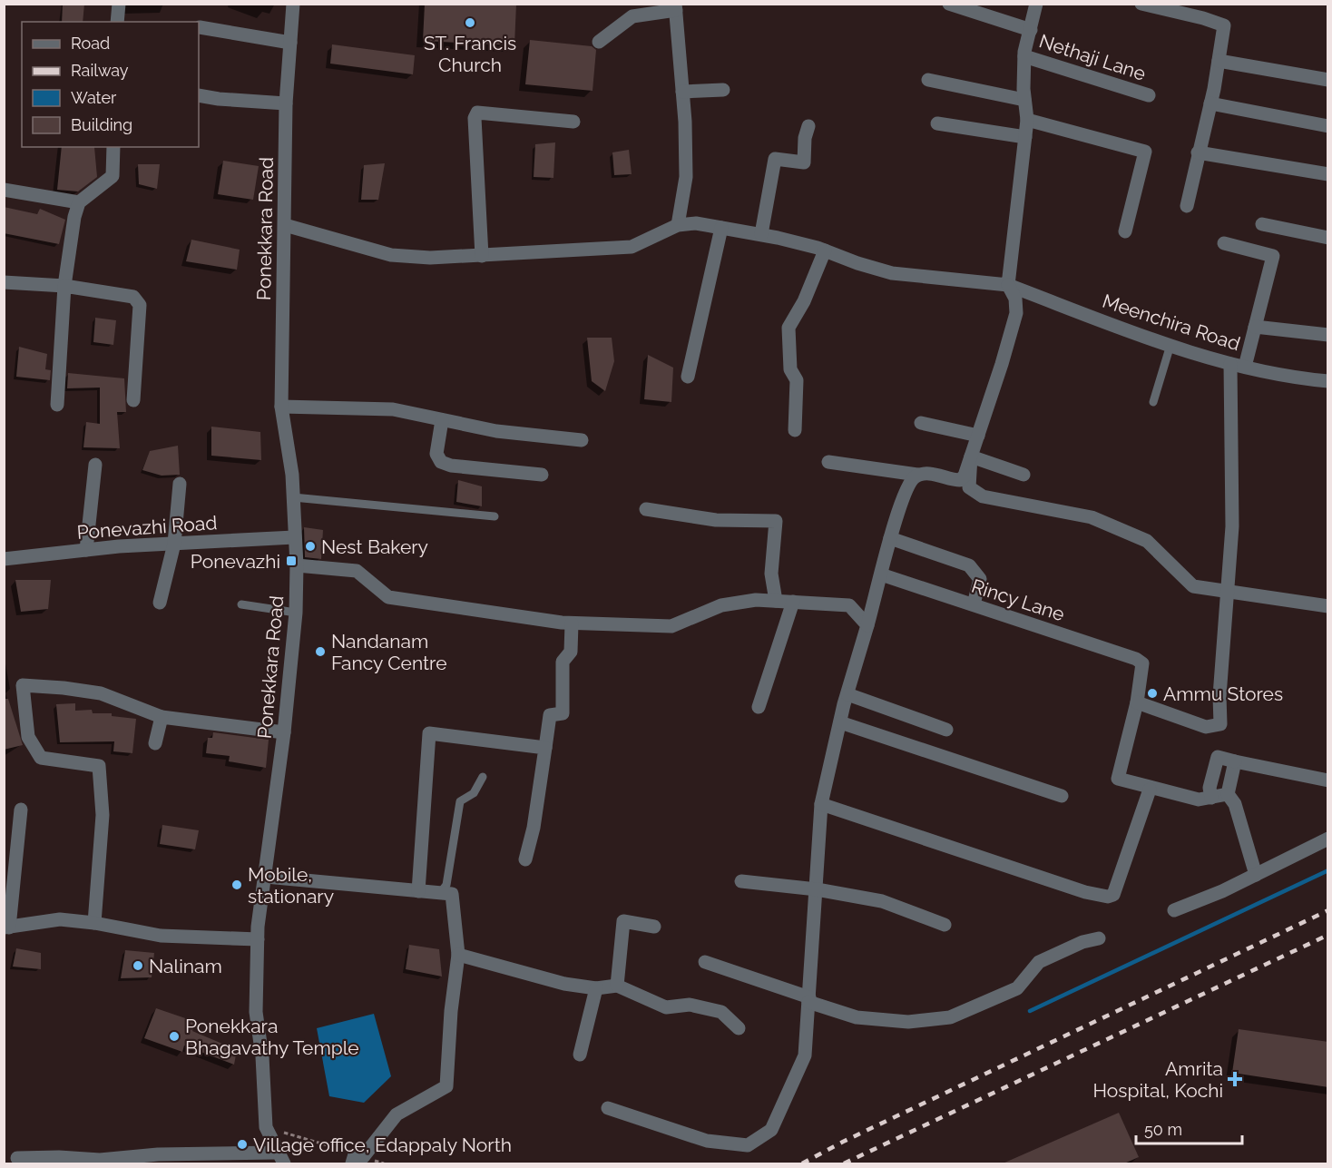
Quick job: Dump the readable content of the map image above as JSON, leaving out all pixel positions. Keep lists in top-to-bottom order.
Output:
{
  "streets": {
    "street": [
      "Nethaji Lane",
      "Ponekkara Road",
      "Meenchira Road",
      "Ponevazhi Road",
      "Rincy Lane"
    ]
  },
  "crossings": [
    ["Ponekkara Road", "Ponevazhi Road"]
  ],
  "places": {
    "other": [
      "ST. Francis Church",
      "Nest Bakery",
      "Nandanam Fancy Centre",
      "Ammu Stores",
      "Mobile, stationary",
      "Nalinam",
      "Ponekkara Bhagavathy Temple",
      "Village office, Edappaly North"
    ],
    "transit": ["Ponevazhi"],
    "health": ["Amrita Hospital, Kochi"]
  },
  "legend": [
    "Road",
    "Railway",
    "Water",
    "Building"
  ],
  "scale_bar": "50 m"
}
